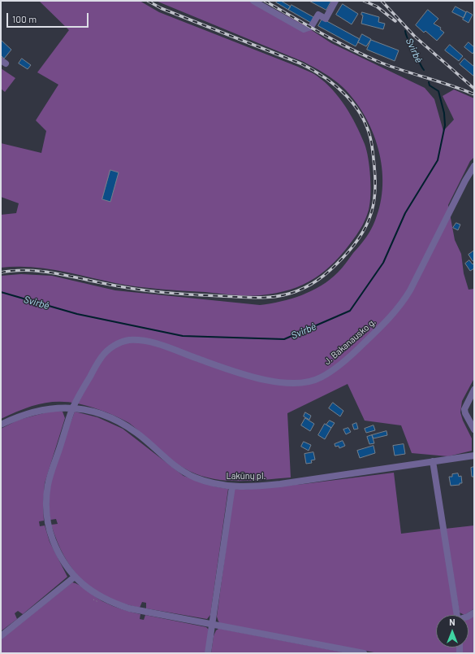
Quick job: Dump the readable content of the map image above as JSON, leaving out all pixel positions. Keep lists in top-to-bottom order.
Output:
{
  "streets": {
    "street": ["J. Bakanausko g.", "Lakūnų pl."]
  },
  "crossings": [
    ["J. Bakanausko g.", "Lakūnų pl."]
  ],
  "water": ["Svirbė"],
  "scale_bar": "100 m",
  "north": "top"
}
